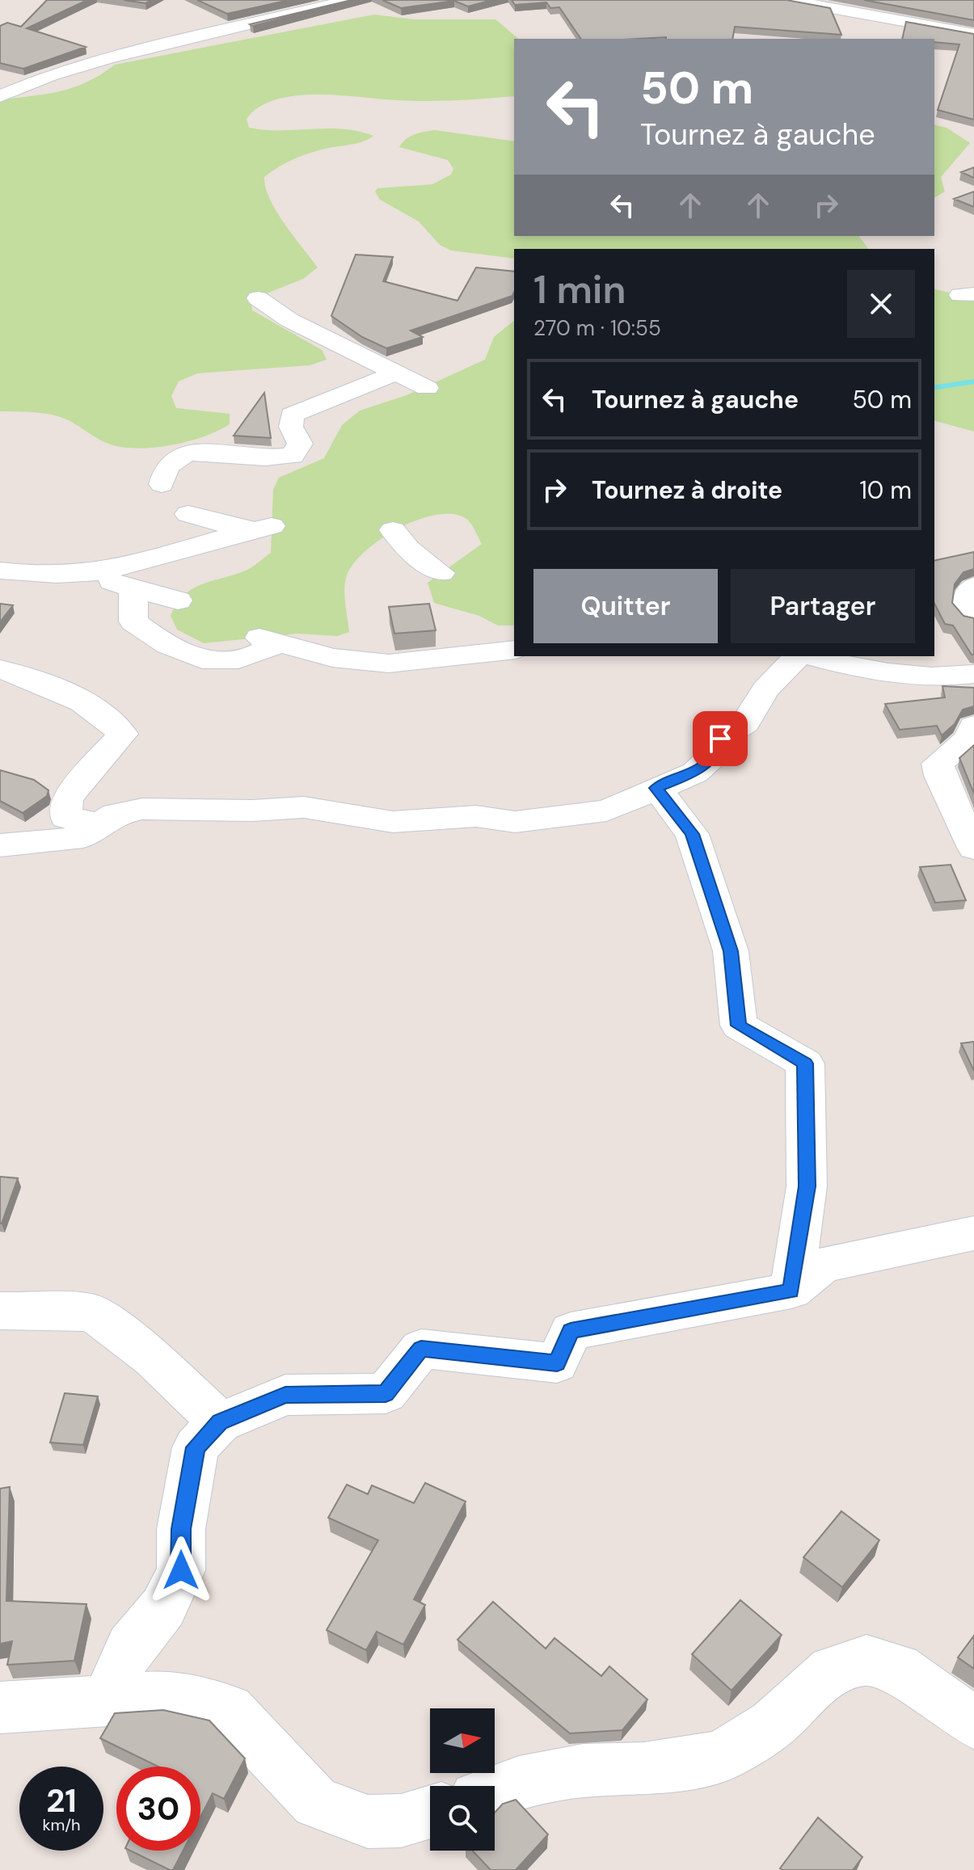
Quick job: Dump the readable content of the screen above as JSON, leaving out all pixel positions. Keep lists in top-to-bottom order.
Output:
{
  "north": "right",
  "page": {
    "turn": ["50 m", "Tournez à gauche"],
    "heading": ["1 min", "270 m · 10:55"],
    "list": [
      {
        "name": "Tournez à gauche",
        "value": "50 m"
      },
      {
        "name": "Tournez à droite",
        "value": "10 m"
      }
    ],
    "buttons": ["Quitter", "Partager"],
    "speed": "21 km/h",
    "limit": "30"
  }
}
